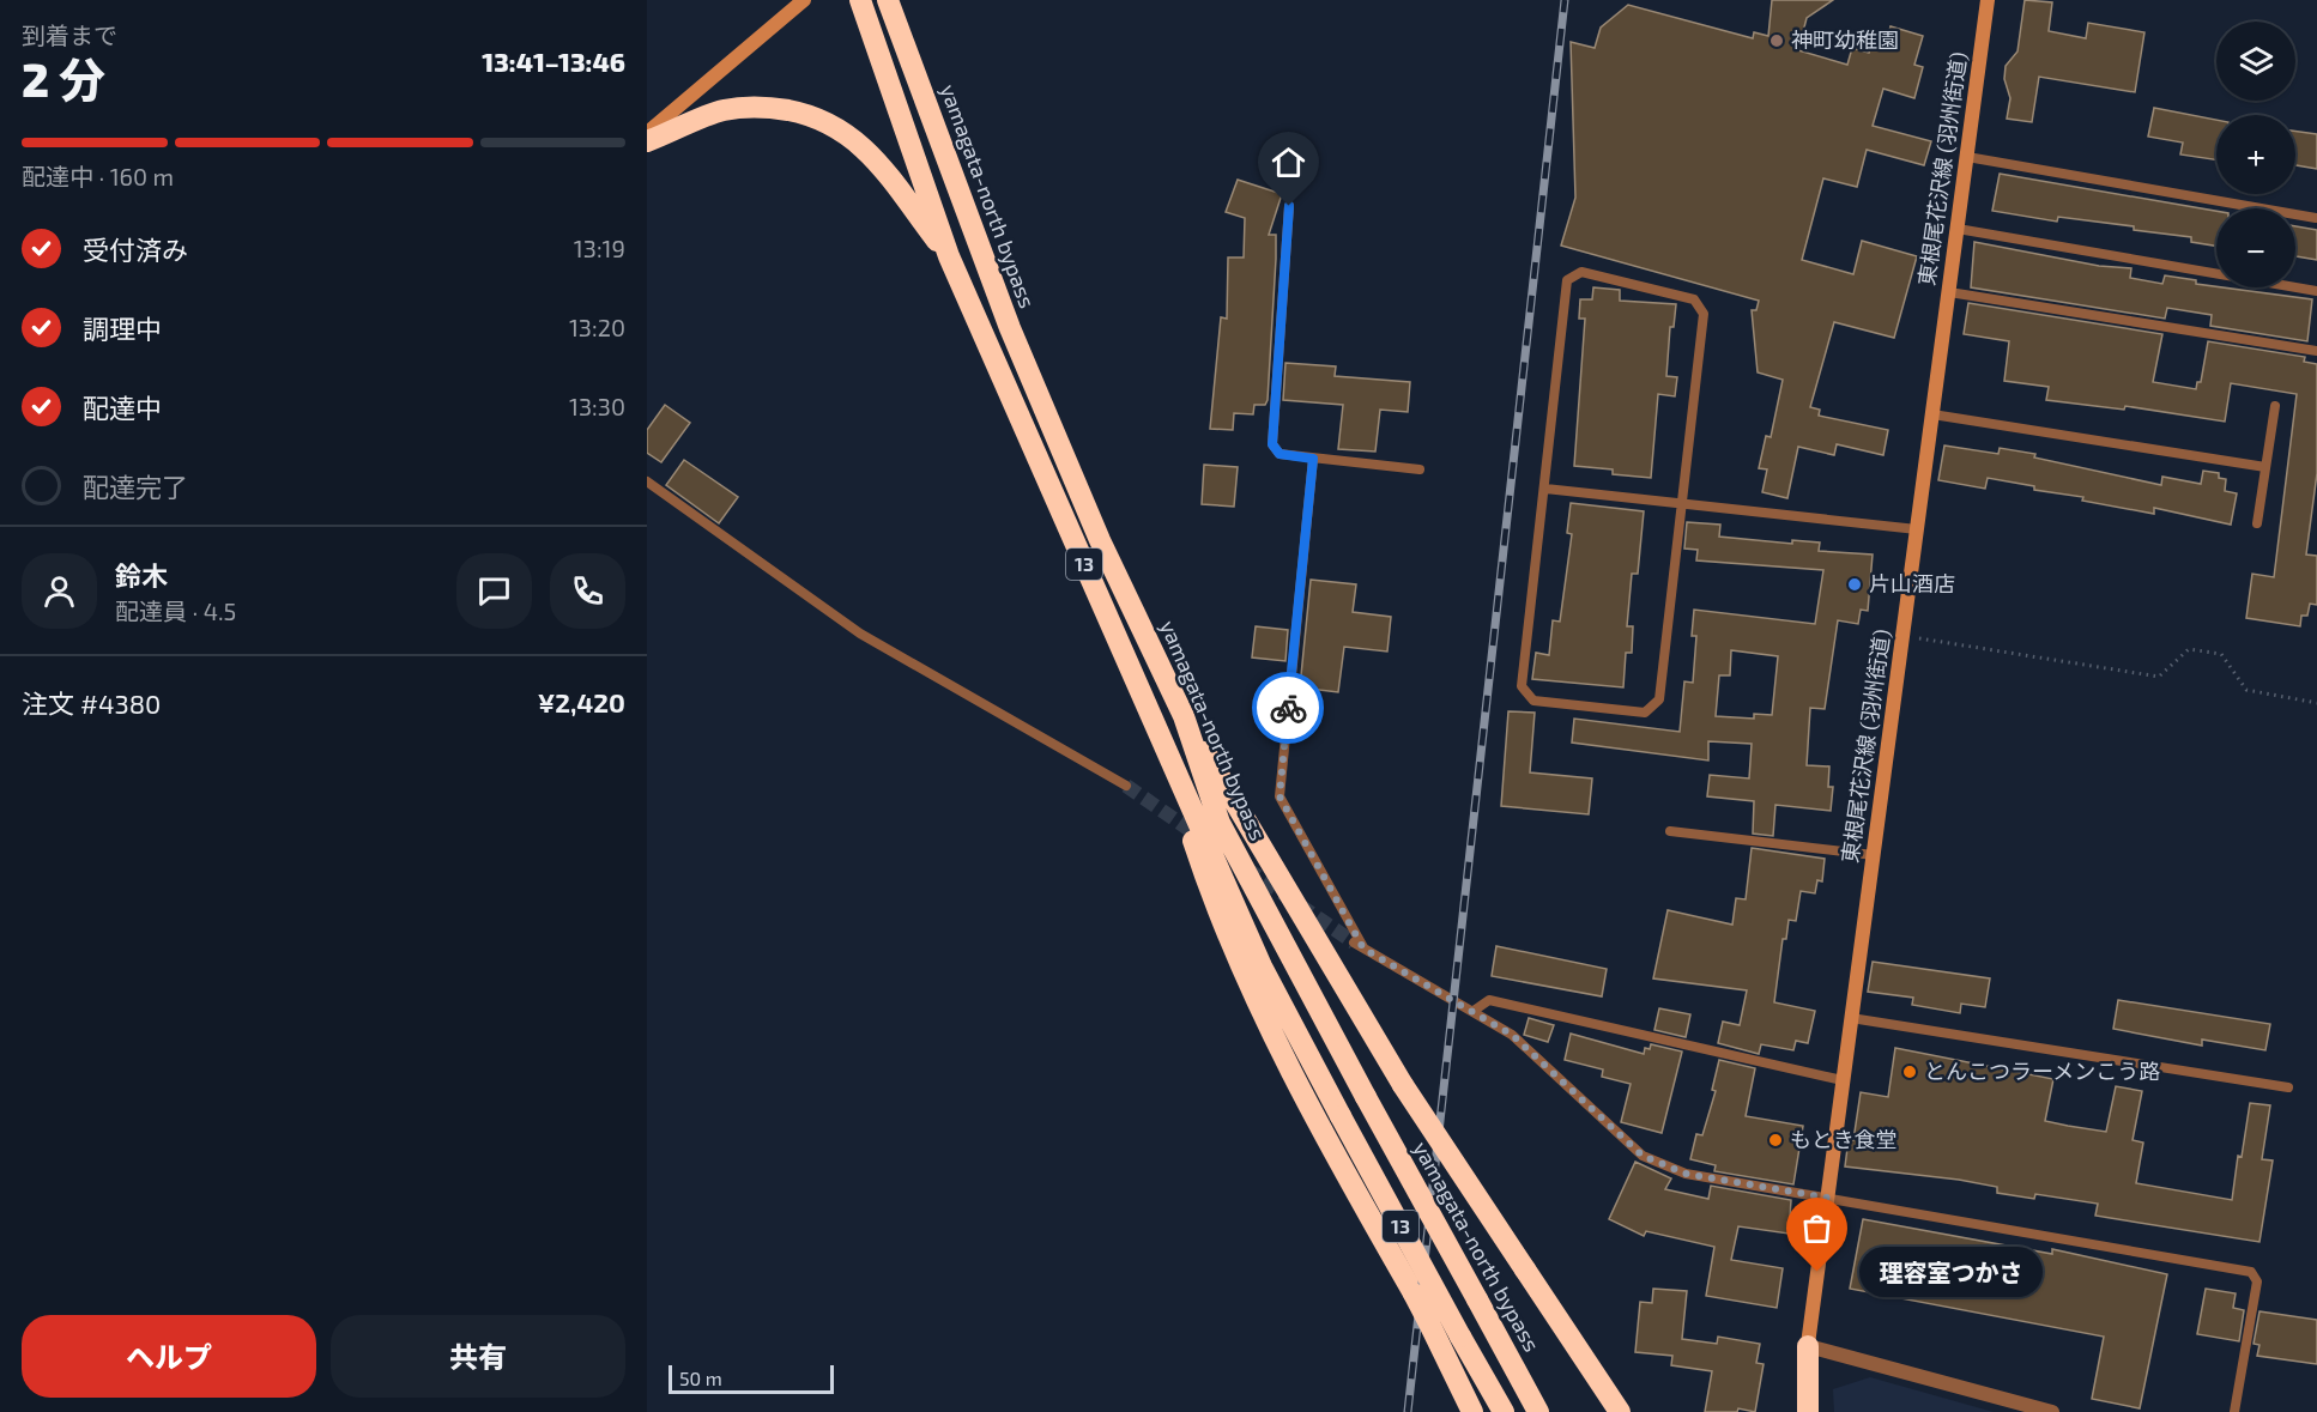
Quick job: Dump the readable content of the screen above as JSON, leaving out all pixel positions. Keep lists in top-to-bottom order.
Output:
{
  "streets": {
    "highway": ["yamagata-north bypass", "13"],
    "main road": ["東根尾花沢線 (羽州街道)"]
  },
  "places": [
    "神町幼稚園",
    "片山酒店",
    "とんこつラーメンこう路",
    "もとき食堂",
    "理容室つかさ"
  ],
  "scale_bar": "50 m",
  "page": {
    "heading": ["2 分", "到着まで", "13:41–13:46"],
    "panel": [
      "鈴木",
      "配達員 · 4.5",
      "注文 #4380",
      "¥2,420"
    ],
    "map_buttons": ["+", "−"],
    "bar": "配達中 · 160 m",
    "list": [
      ["受付済み", "13:19"],
      ["調理中", "13:20"],
      ["配達中", "13:30"],
      "配達完了"
    ],
    "bubble": "理容室つかさ",
    "buttons": ["ヘルプ", "共有"],
    "scale": "50 m"
  }
}
